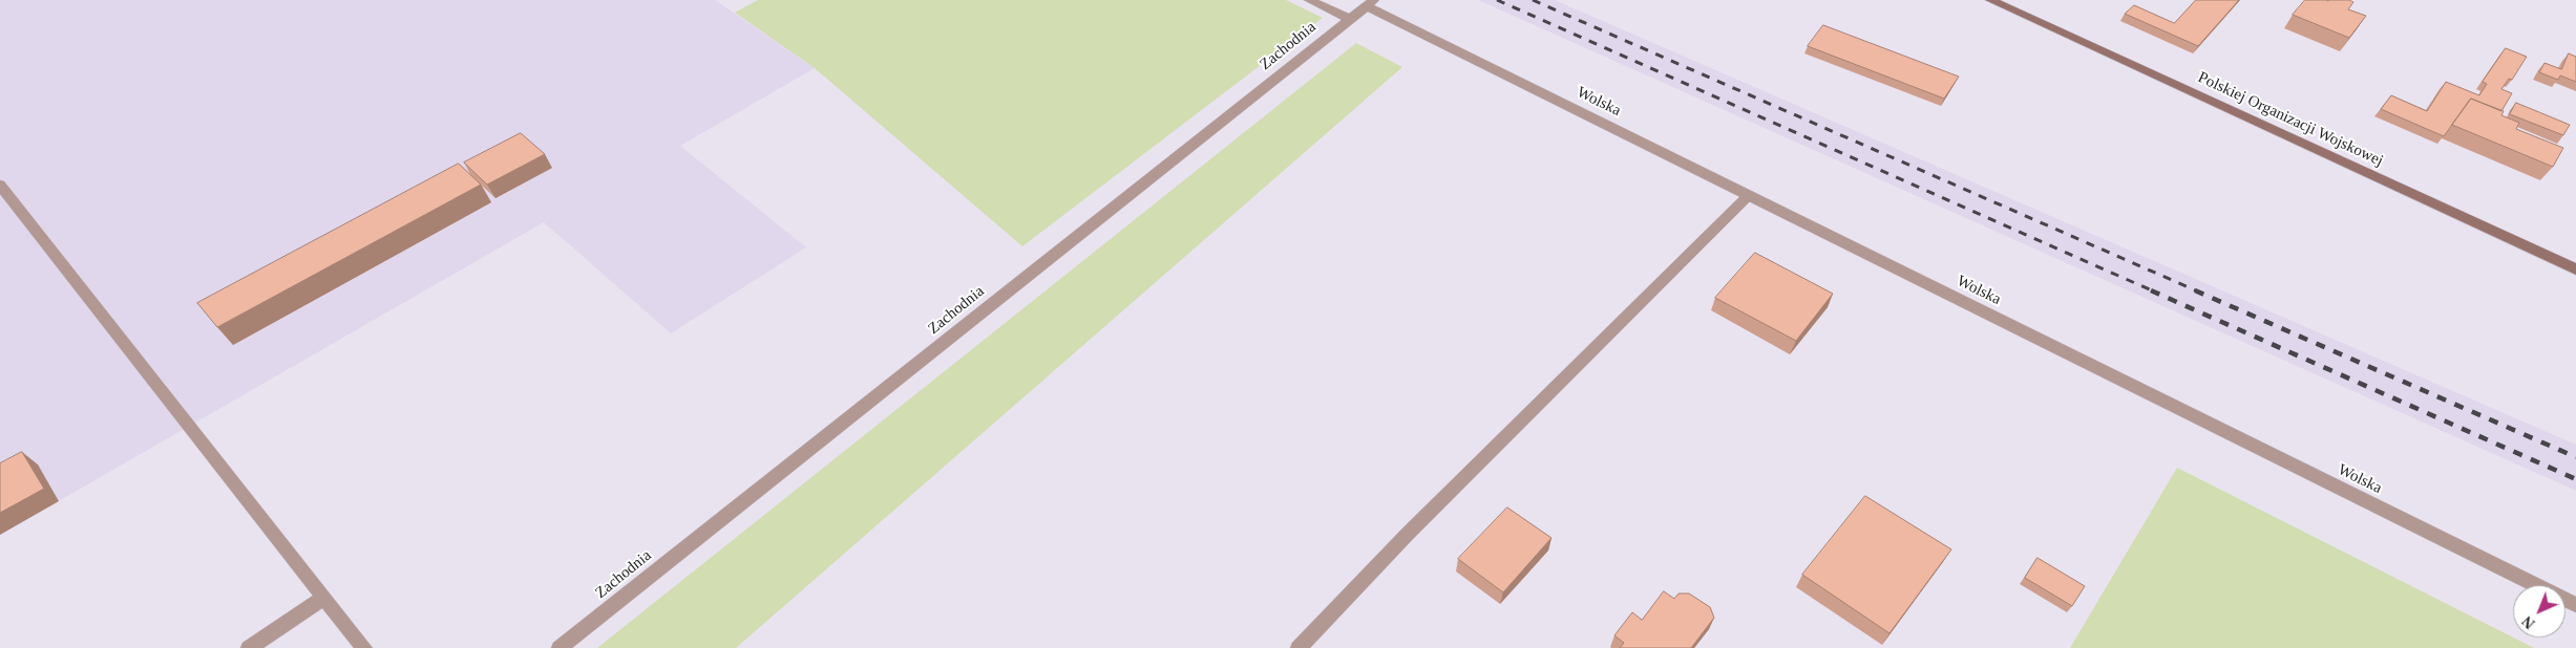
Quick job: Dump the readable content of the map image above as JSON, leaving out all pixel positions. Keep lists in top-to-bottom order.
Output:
{
  "streets": {
    "main road": ["Polskiej Organizacji Wojskowej"],
    "street": ["Zachodnia", "Wolska"]
  },
  "crossings": [
    ["Zachodnia", "Wolska"]
  ],
  "north": "bottom left"
}
